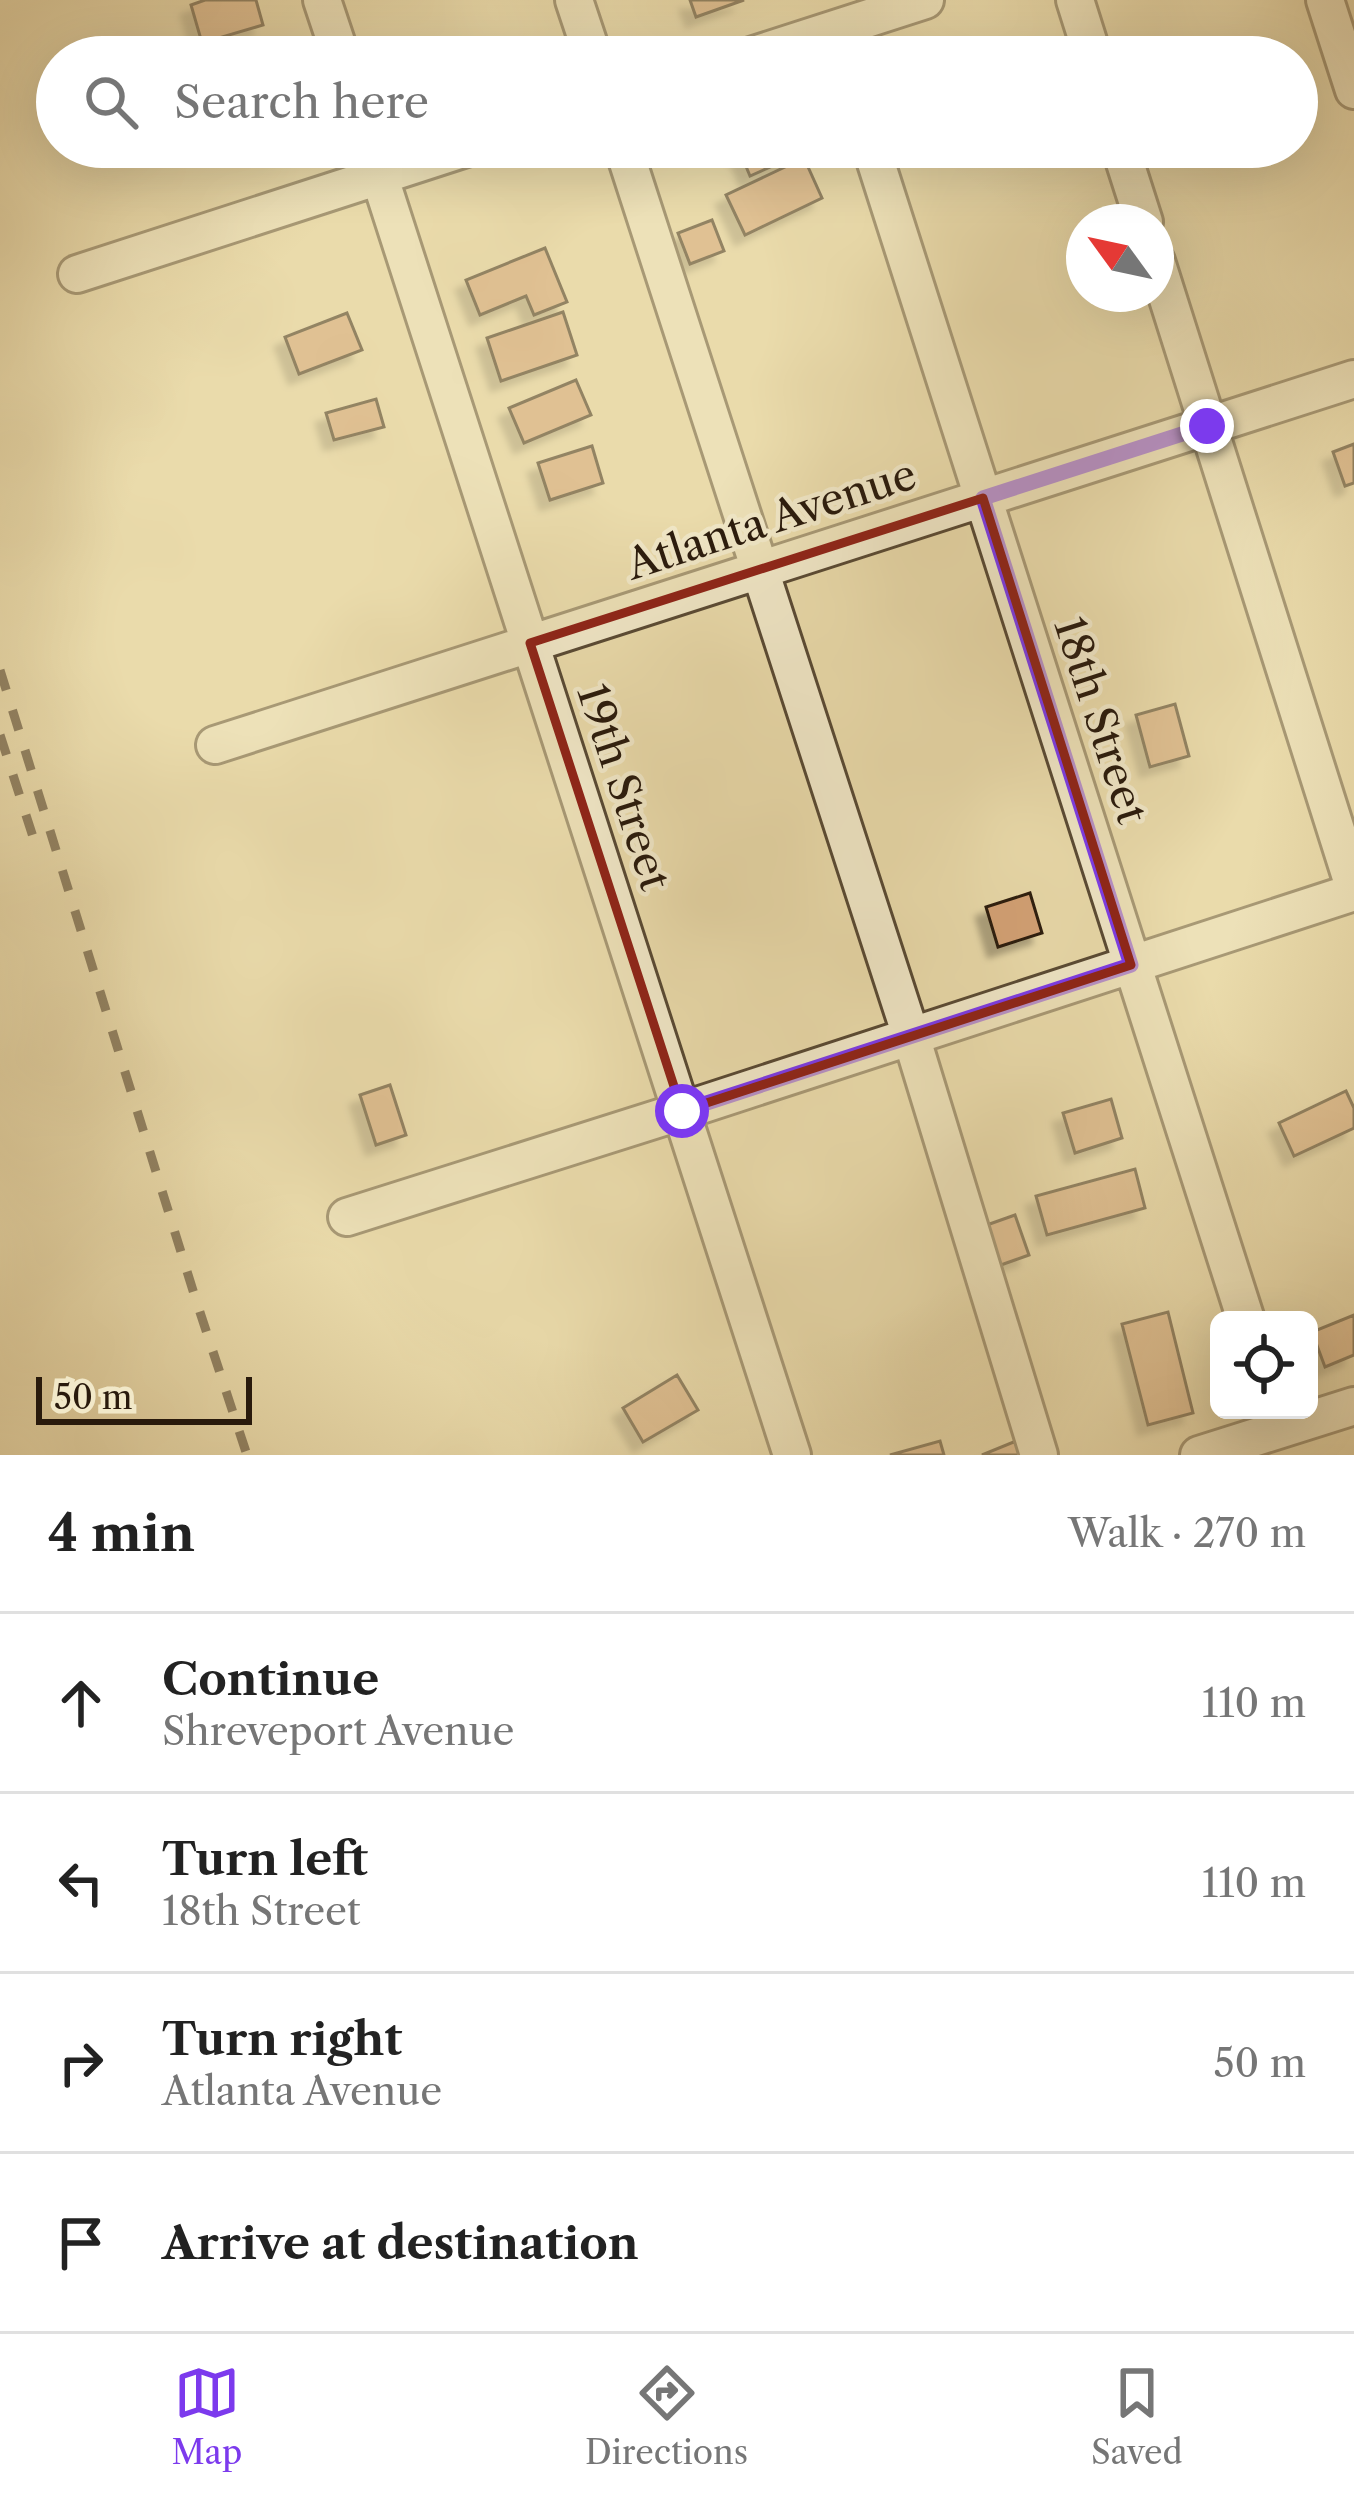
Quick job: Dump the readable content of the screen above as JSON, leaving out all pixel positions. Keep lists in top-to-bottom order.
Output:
{
  "streets": {
    "street": ["Atlanta Avenue", "18th Street", "19th Street"]
  },
  "crossings": [
    ["Atlanta Avenue", "18th Street"],
    ["Atlanta Avenue", "19th Street"]
  ],
  "scale_bar": "50 m",
  "north": "top left",
  "page": {
    "search": "Search here",
    "scale": "50 m",
    "heading": ["4 min", "Walk · 270 m"],
    "list": [
      ["Continue", "Shreveport Avenue", "110 m"],
      ["Turn left", "18th Street", "110 m"],
      ["Turn right", "Atlanta Avenue", "50 m"],
      "Arrive at destination"
    ],
    "nav": ["Map", "Directions", "Saved"]
  }
}
